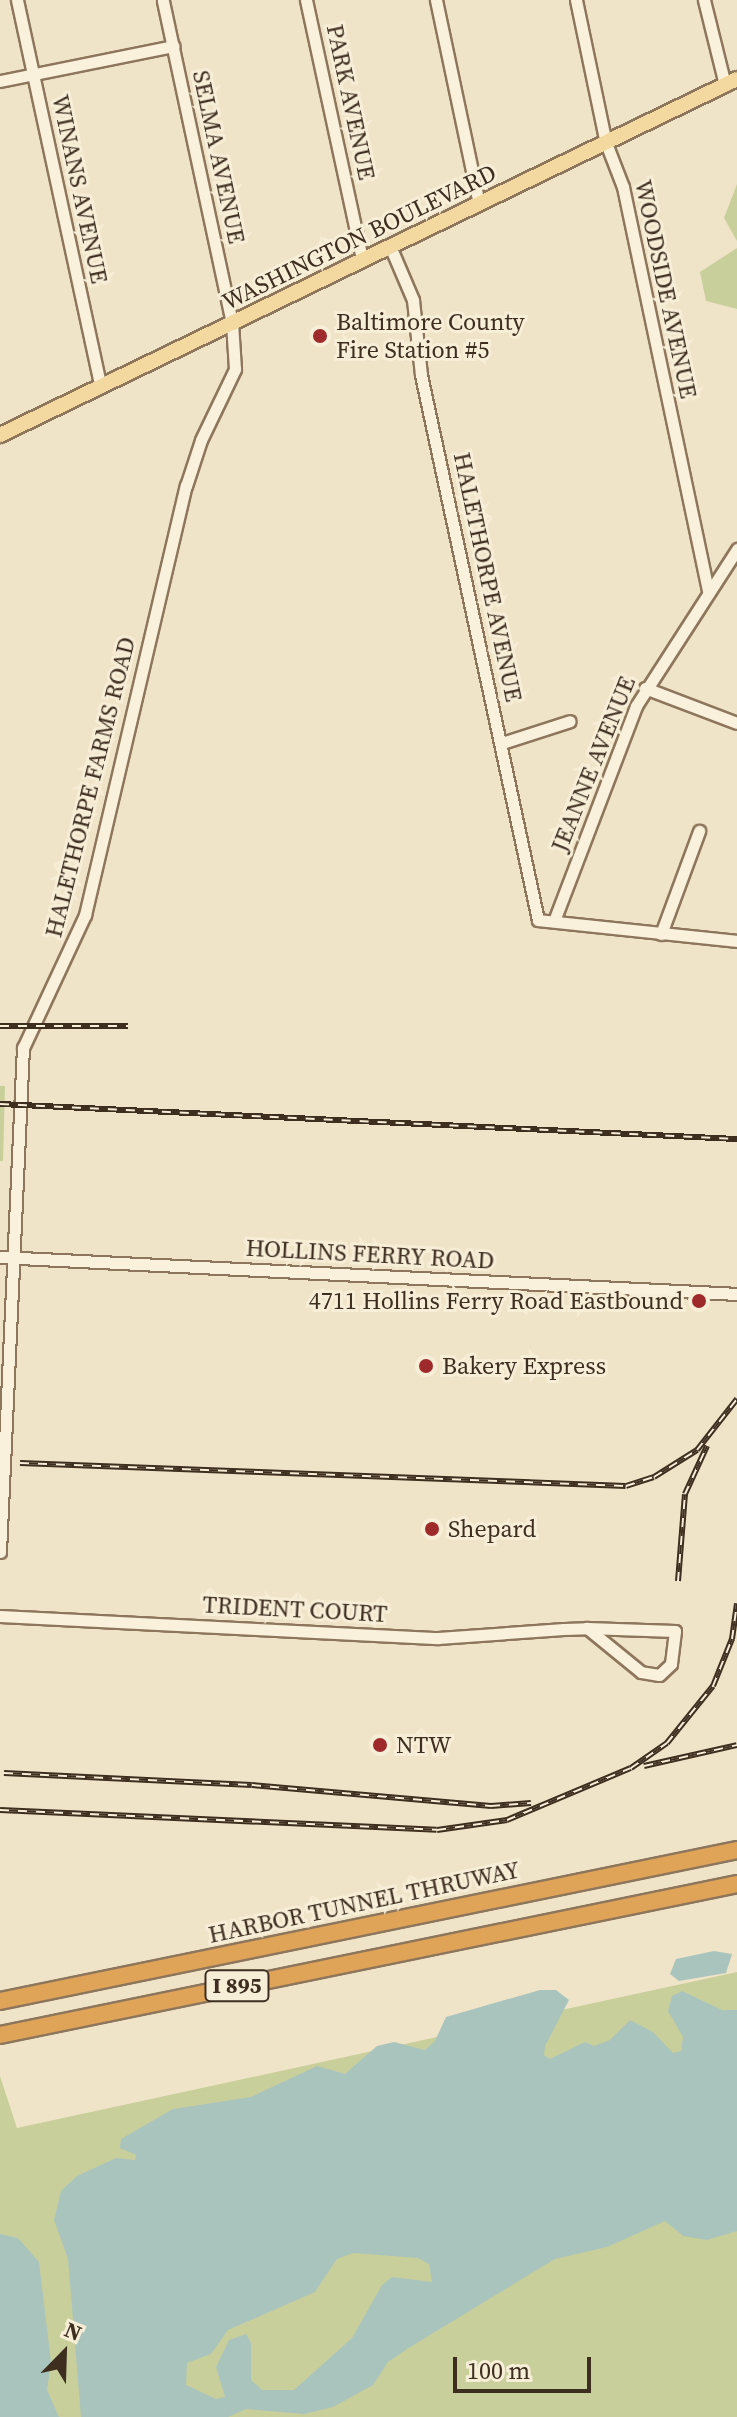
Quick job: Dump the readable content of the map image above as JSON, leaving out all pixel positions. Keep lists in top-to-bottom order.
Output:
{
  "streets": {
    "highway": ["HARBOR TUNNEL THRUWAY", "I 895"],
    "main road": ["WASHINGTON BOULEVARD"],
    "street": [
      "PARK AVENUE",
      "SELMA AVENUE",
      "WINANS AVENUE",
      "WOODSIDE AVENUE",
      "HALETHORPE AVENUE",
      "JEANNE AVENUE",
      "HALETHORPE FARMS ROAD",
      "HOLLINS FERRY ROAD",
      "TRIDENT COURT"
    ]
  },
  "crossings": [
    ["PARK AVENUE", "WASHINGTON BOULEVARD"],
    ["SELMA AVENUE", "WASHINGTON BOULEVARD"],
    ["SELMA AVENUE", "HALETHORPE FARMS ROAD"],
    ["WINANS AVENUE", "WASHINGTON BOULEVARD"],
    ["WASHINGTON BOULEVARD", "WOODSIDE AVENUE"],
    ["WASHINGTON BOULEVARD", "HALETHORPE AVENUE"],
    ["WASHINGTON BOULEVARD", "HALETHORPE FARMS ROAD"],
    ["WOODSIDE AVENUE", "JEANNE AVENUE"],
    ["HALETHORPE AVENUE", "JEANNE AVENUE"],
    ["HALETHORPE FARMS ROAD", "HOLLINS FERRY ROAD"]
  ],
  "places": [
    "Baltimore County Fire Station #5",
    "4711 Hollins Ferry Road Eastbound",
    "Bakery Express",
    "Shepard",
    "NTW"
  ],
  "scale_bar": "100 m",
  "north": "top right"
}
